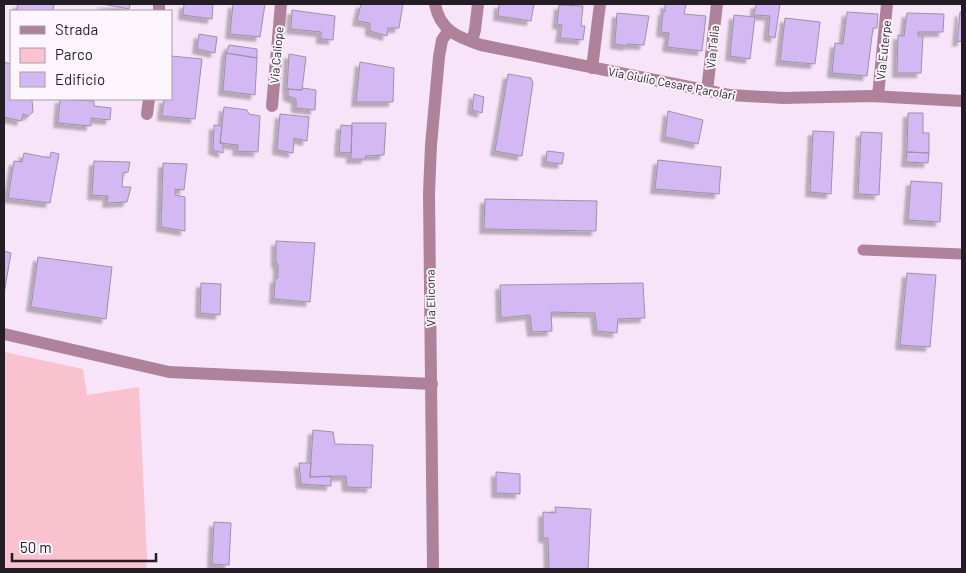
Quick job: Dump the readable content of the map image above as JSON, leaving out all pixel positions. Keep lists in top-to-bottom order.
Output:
{
  "streets": {
    "street": [
      "Via Talia",
      "Via Euterpe",
      "Via Caliope",
      "Via Giulio Cesare Parolari",
      "Via Elicona"
    ]
  },
  "crossings": [
    ["Via Talia", "Via Giulio Cesare Parolari"],
    ["Via Euterpe", "Via Giulio Cesare Parolari"],
    ["Via Giulio Cesare Parolari", "Via Elicona"]
  ],
  "legend": ["Strada", "Parco", "Edificio"],
  "scale_bar": "50 m"
}
